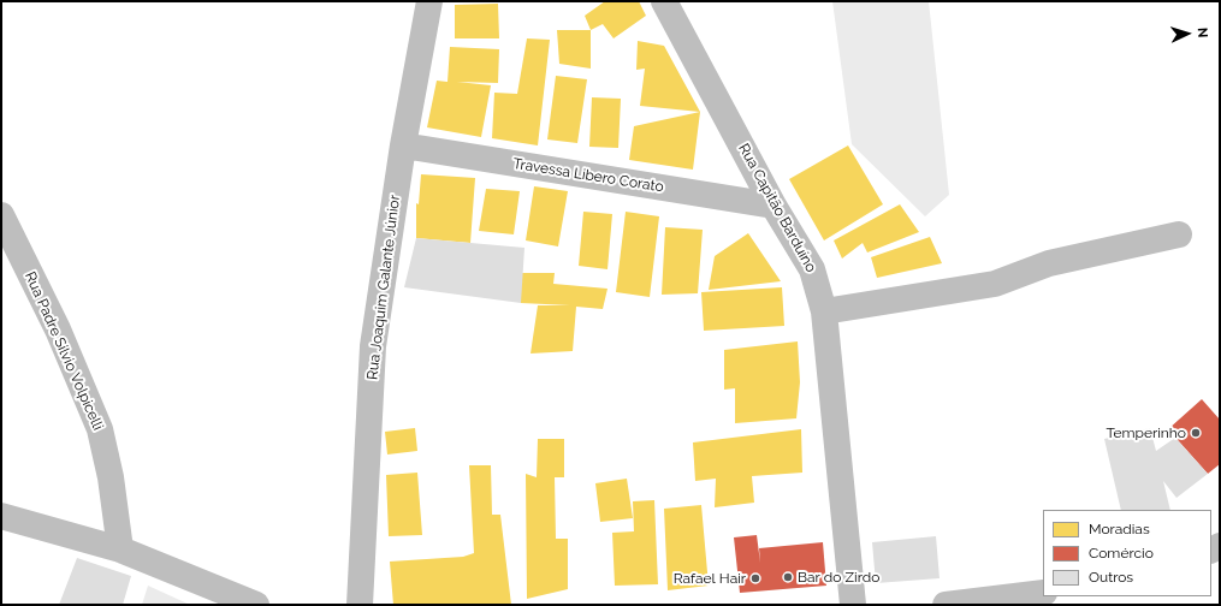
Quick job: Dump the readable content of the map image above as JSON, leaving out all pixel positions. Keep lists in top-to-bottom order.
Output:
{
  "streets": {
    "street": [
      "Travessa Libero Corato",
      "Rua Capitão Barduíno",
      "Rua Joaquim Galante Júnior",
      "Rua Padre Silvio Volpicelli"
    ]
  },
  "crossings": [
    ["Travessa Libero Corato", "Rua Capitão Barduíno"],
    ["Travessa Libero Corato", "Rua Joaquim Galante Júnior"]
  ],
  "places": ["Temperinho", "Bar do Zirdo", "Rafael Hair"],
  "legend": ["Moradias", "Comércio", "Outros"],
  "north": "right"
}
